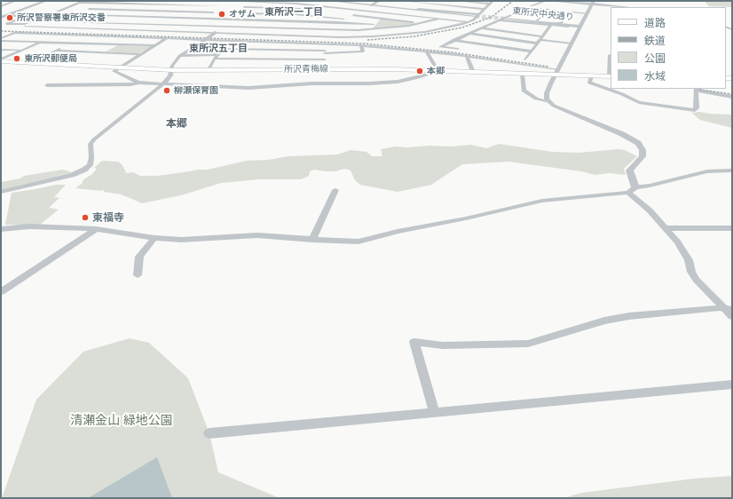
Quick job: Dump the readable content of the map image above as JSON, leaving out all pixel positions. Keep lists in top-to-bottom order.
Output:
{
  "streets": {
    "main road": ["所沢青梅線"],
    "street": ["東所沢中央通り"]
  },
  "districts": ["東所沢一丁目", "東所沢五丁目", "本郷"],
  "parks": ["清瀬金山 緑地公園"],
  "places": [
    "オザム",
    "所沢警察署東所沢交番",
    "東所沢郵便局",
    "本郷",
    "柳瀬保育園",
    "東福寺"
  ],
  "legend": [
    "道路",
    "鉄道",
    "公園",
    "水域"
  ]
}
